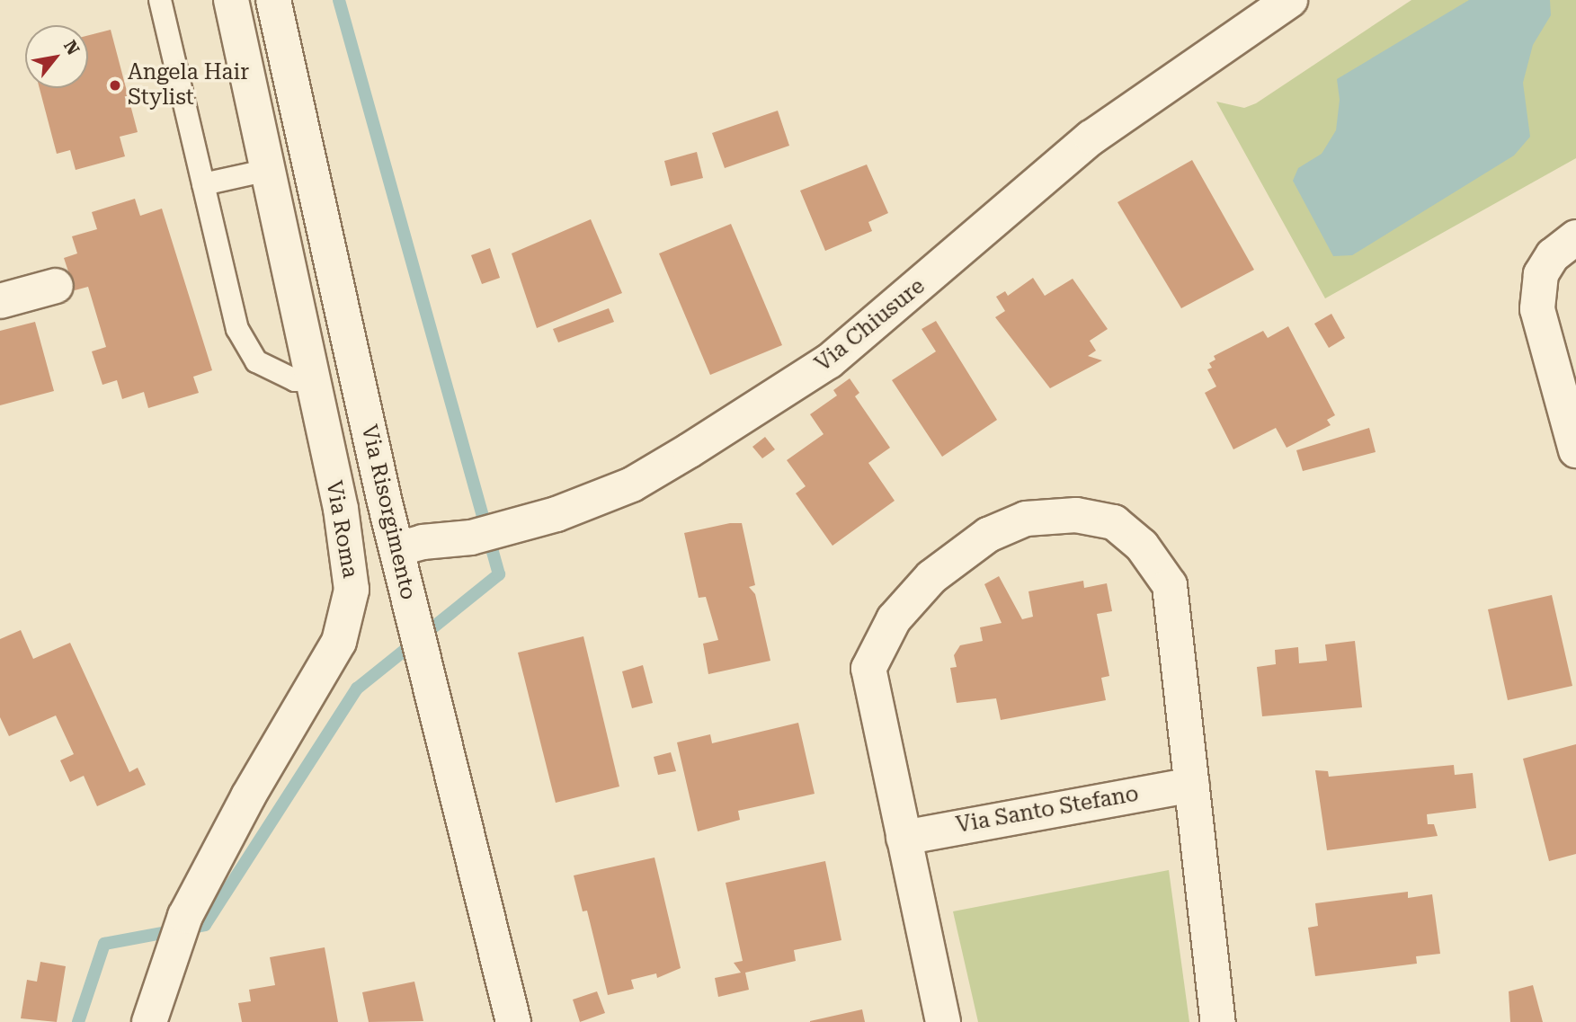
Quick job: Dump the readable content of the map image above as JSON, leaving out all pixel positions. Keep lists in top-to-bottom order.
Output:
{
  "streets": {
    "street": [
      "Via Chiusure",
      "Via Risorgimento",
      "Via Roma",
      "Via Santo Stefano"
    ]
  },
  "crossings": [
    ["Via Chiusure", "Via Risorgimento"]
  ],
  "places": ["Angela Hair Stylist"],
  "north": "top right"
}
